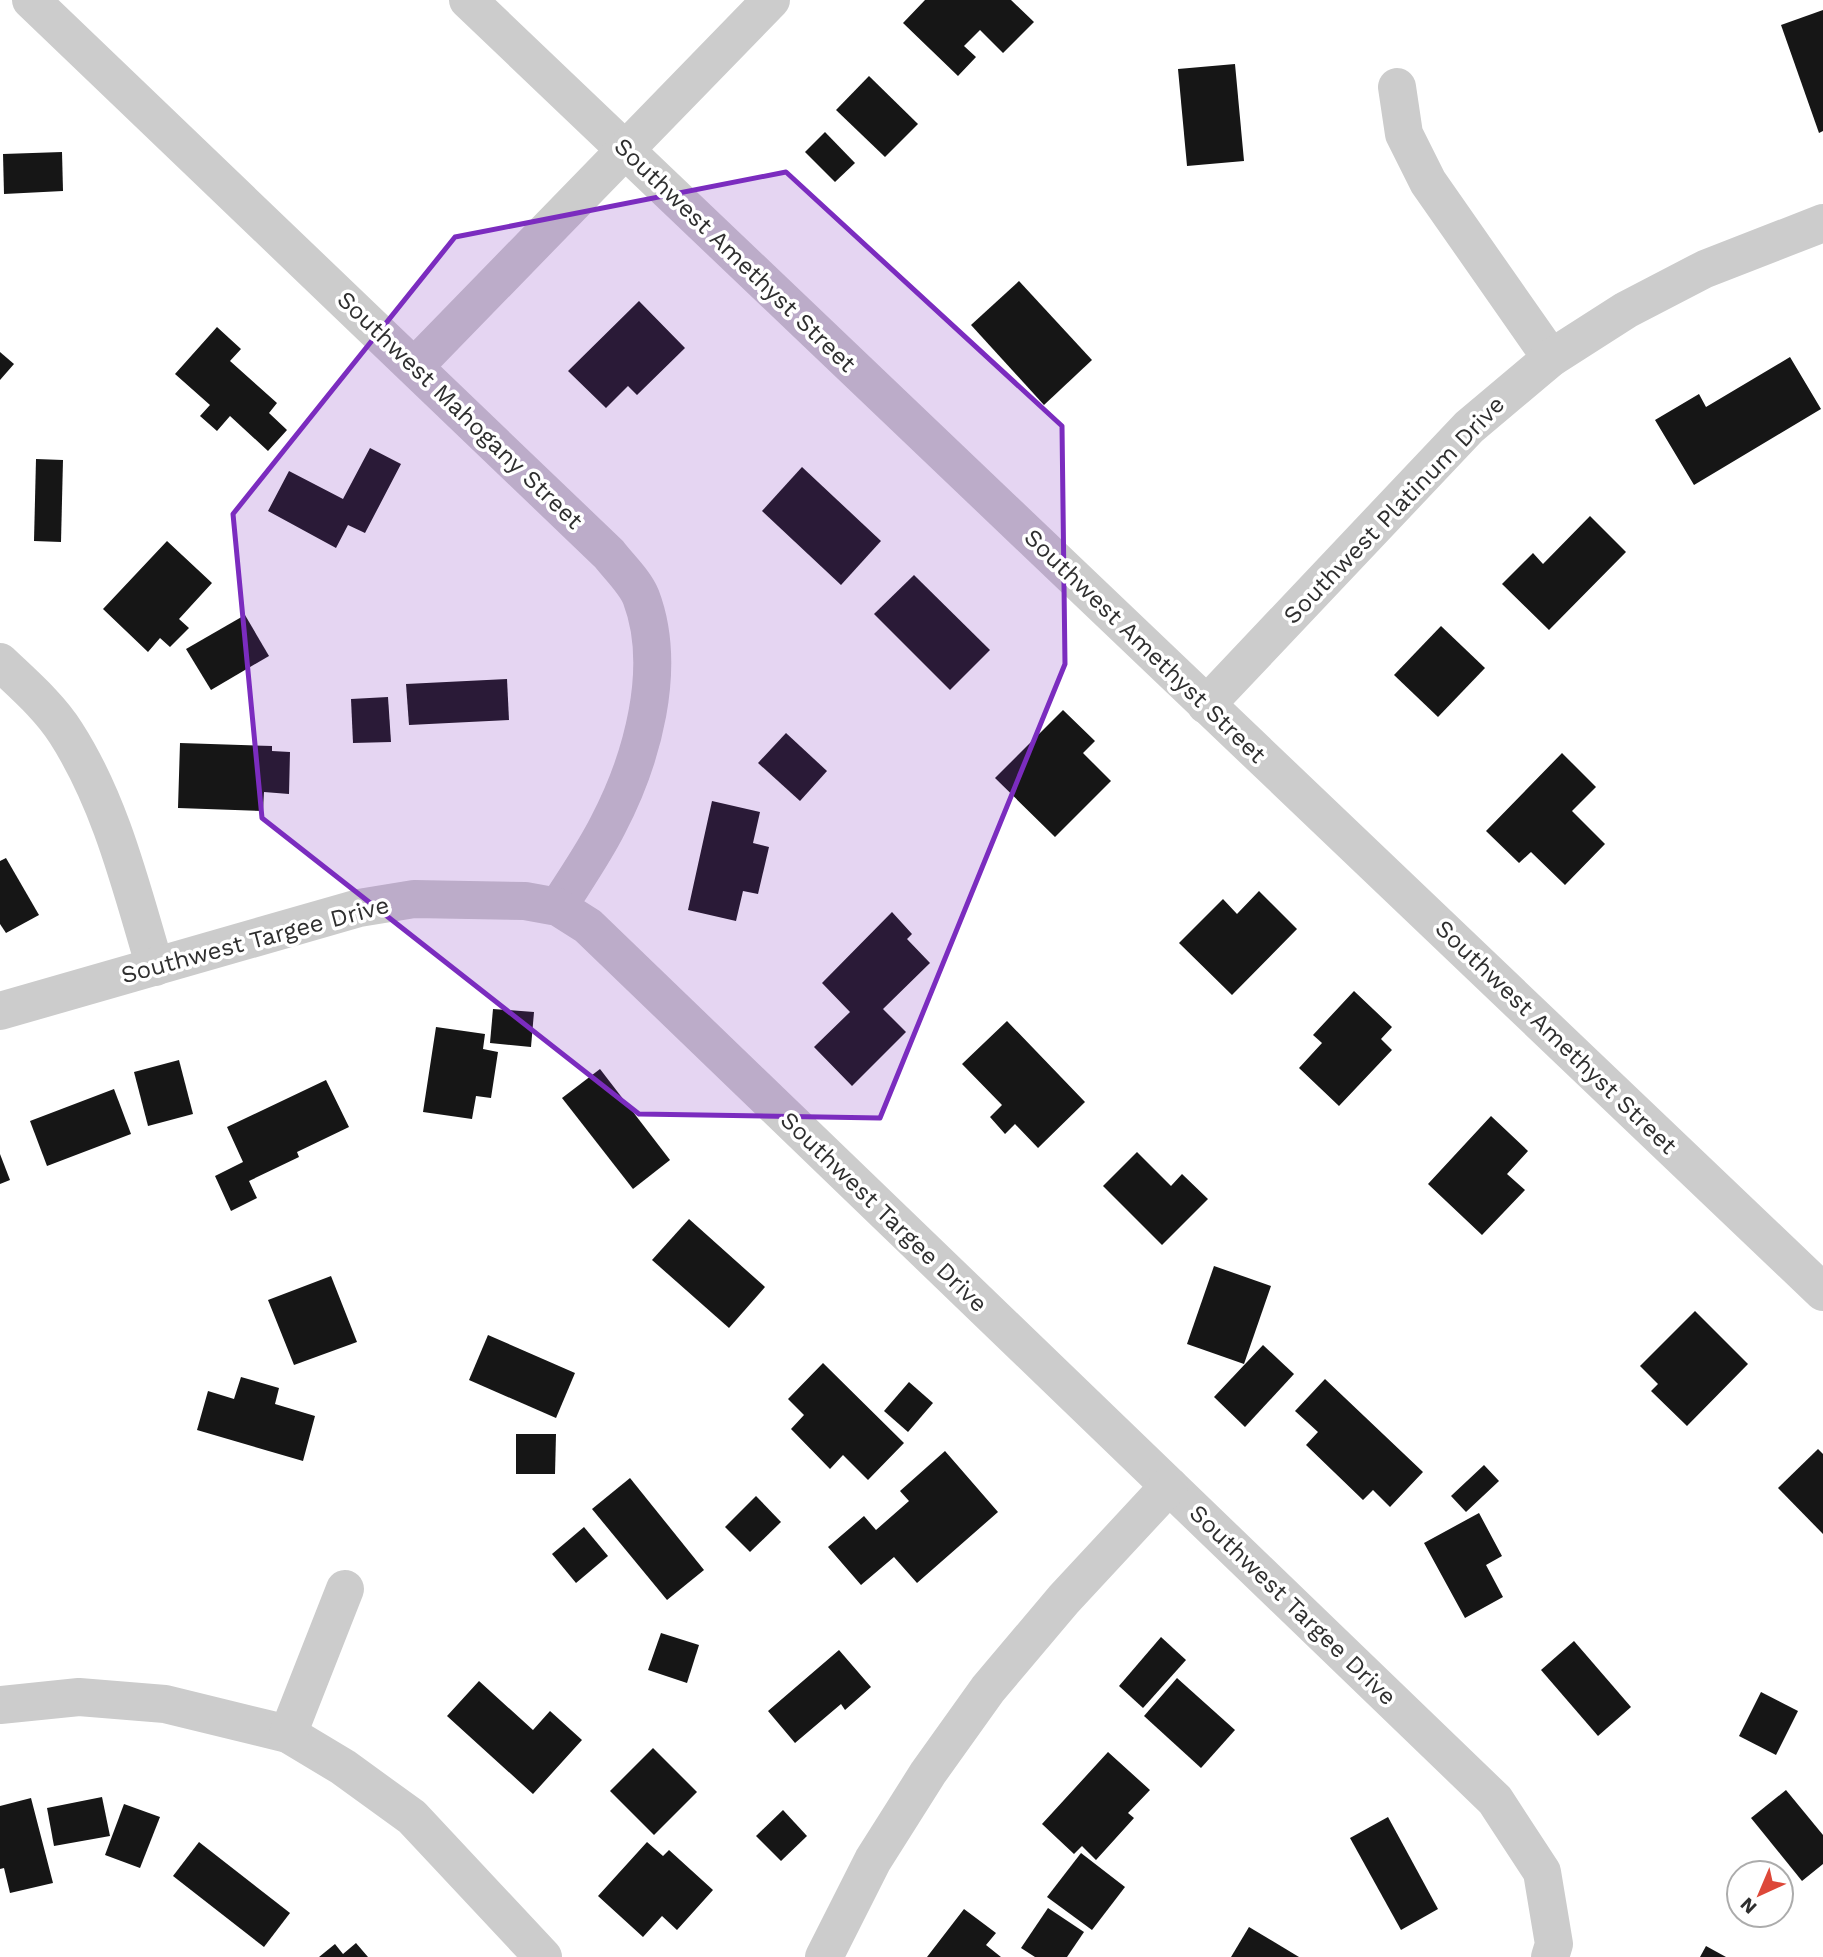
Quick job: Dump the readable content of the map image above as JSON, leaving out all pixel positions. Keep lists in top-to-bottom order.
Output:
{
  "streets": {
    "street": [
      "Southwest Amethyst Street",
      "Southwest Mahogany Street",
      "Southwest Platinum Drive",
      "Southwest Targee Drive"
    ]
  },
  "crossings": [
    ["Southwest Amethyst Street", "Southwest Platinum Drive"],
    ["Southwest Mahogany Street", "Southwest Targee Drive"]
  ],
  "north": "bottom left"
}
